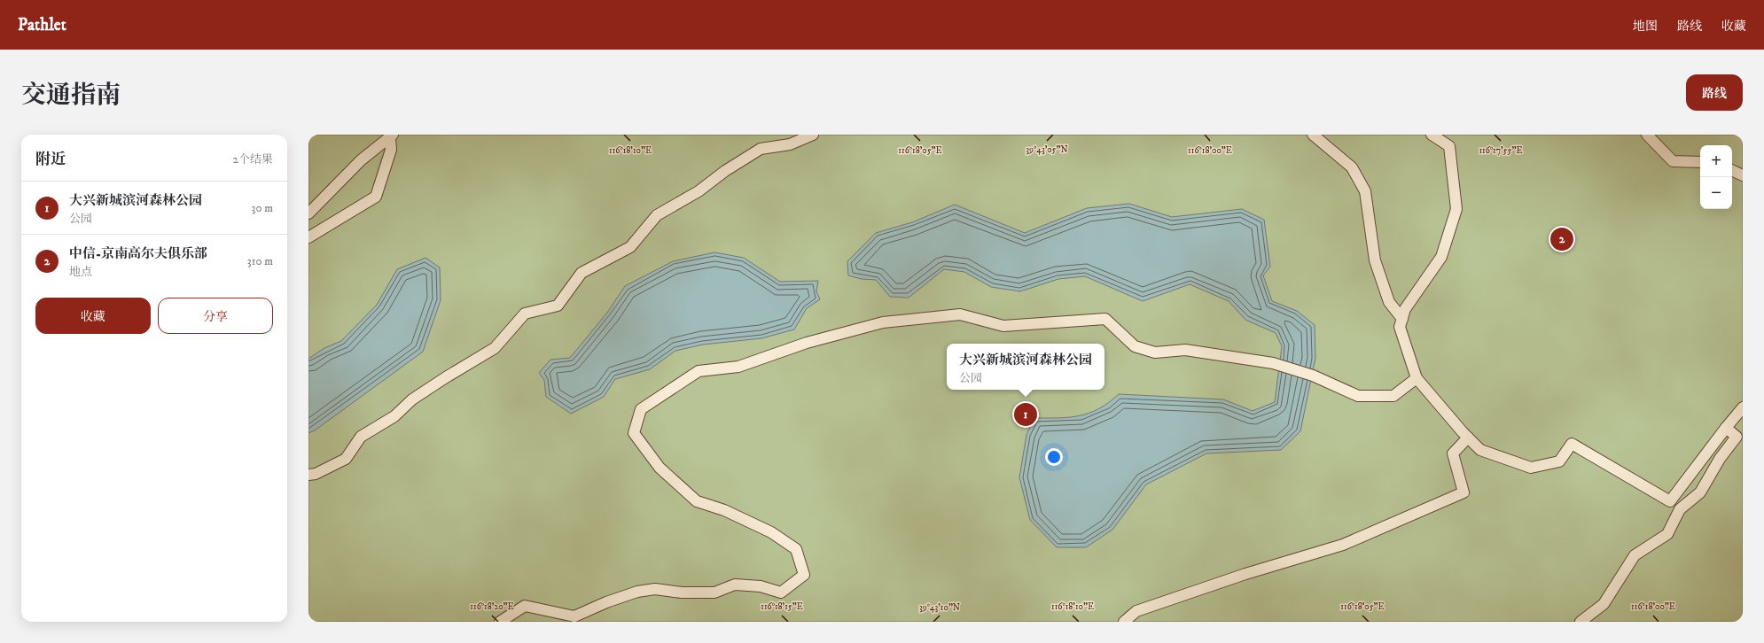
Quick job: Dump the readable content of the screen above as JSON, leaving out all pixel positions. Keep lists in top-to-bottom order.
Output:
{
  "page": {
    "header": "Pathlet",
    "nav": ["地图", "路线", "收藏"],
    "title": "交通指南",
    "buttons": [
      "路线",
      ["收藏", "分享"]
    ],
    "heading": ["附近", "2个结果"],
    "map_buttons": ["+", "−"],
    "list": [
      {
        "mark": "1",
        "name": "大兴新城滨河森林公园",
        "note": "公园",
        "value": "30 m"
      },
      {
        "mark": "2",
        "name": "中信-京南高尔夫俱乐部",
        "note": "地点",
        "value": "310 m"
      }
    ],
    "pins": ["2", "1"],
    "popup": ["大兴新城滨河森林公园", "公园"]
  },
  "coordinates": [
    "39°43'05\"N",
    "116°18'10\"E",
    "116°18'05\"E",
    "116°18'00\"E",
    "116°17'55\"E",
    "116°18'20\"E",
    "116°18'15\"E",
    "39°43'10\"N"
  ]
}
